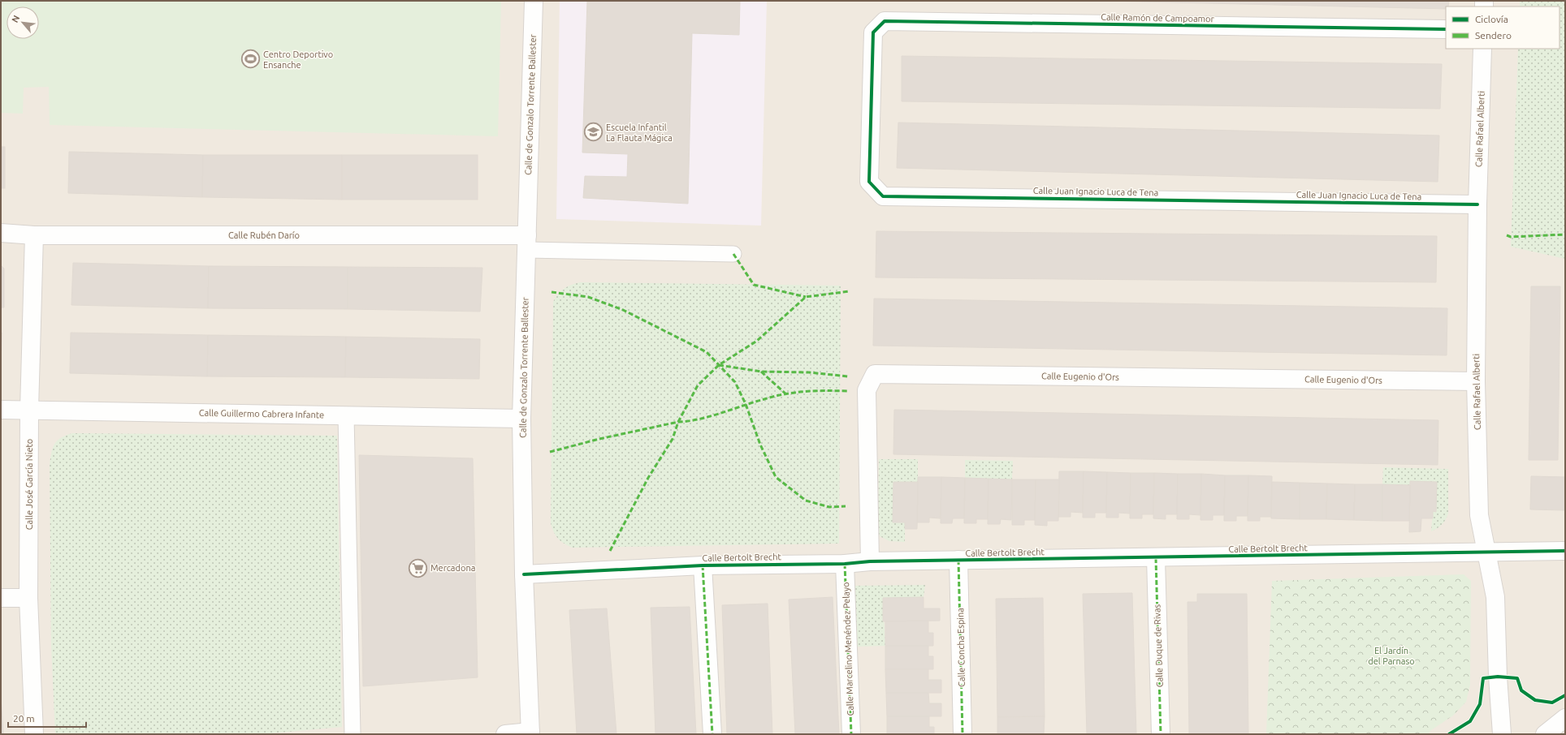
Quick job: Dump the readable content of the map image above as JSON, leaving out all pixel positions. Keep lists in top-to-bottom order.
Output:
{
  "streets": {
    "street": [
      "Calle Ramón de Campoamor",
      "Calle de Gonzalo Torrente Ballester",
      "Calle Rafael Alberti",
      "Calle Juan Ignacio Luca de Tena",
      "Calle Rubén Darío",
      "Calle Eugenio d'Ors",
      "Calle Guillermo Cabrera Infante",
      "Calle José García Nieto",
      "Calle Bertolt Brecht",
      "Calle Duque de Rivas",
      "Calle Concha Espina",
      "Calle Marcelino Menéndez Pelayo"
    ]
  },
  "crossings": [
    ["Calle Ramón de Campoamor", "Calle Juan Ignacio Luca de Tena"],
    ["Calle de Gonzalo Torrente Ballester", "Calle Rubén Darío"],
    ["Calle de Gonzalo Torrente Ballester", "Calle Guillermo Cabrera Infante"],
    ["Calle de Gonzalo Torrente Ballester", "Calle Bertolt Brecht"],
    ["Calle Rafael Alberti", "Calle Juan Ignacio Luca de Tena"],
    ["Calle Rafael Alberti", "Calle Eugenio d'Ors"],
    ["Calle Rafael Alberti", "Calle Bertolt Brecht"],
    ["Calle Rubén Darío", "Calle José García Nieto"],
    ["Calle Eugenio d'Ors", "Calle Bertolt Brecht"],
    ["Calle Guillermo Cabrera Infante", "Calle José García Nieto"],
    ["Calle Bertolt Brecht", "Calle Duque de Rivas"],
    ["Calle Bertolt Brecht", "Calle Concha Espina"],
    ["Calle Bertolt Brecht", "Calle Marcelino Menéndez Pelayo"]
  ],
  "parks": ["El Jardín del Parnaso"],
  "places": {
    "sports": ["Centro Deportivo Ensanche"],
    "school or university": ["Escuela Infantil La Flauta Mágica"],
    "supermarket": ["Mercadona"]
  },
  "legend": ["Ciclovía", "Sendero"],
  "scale_bar": "20 m",
  "north": "top left"
}
